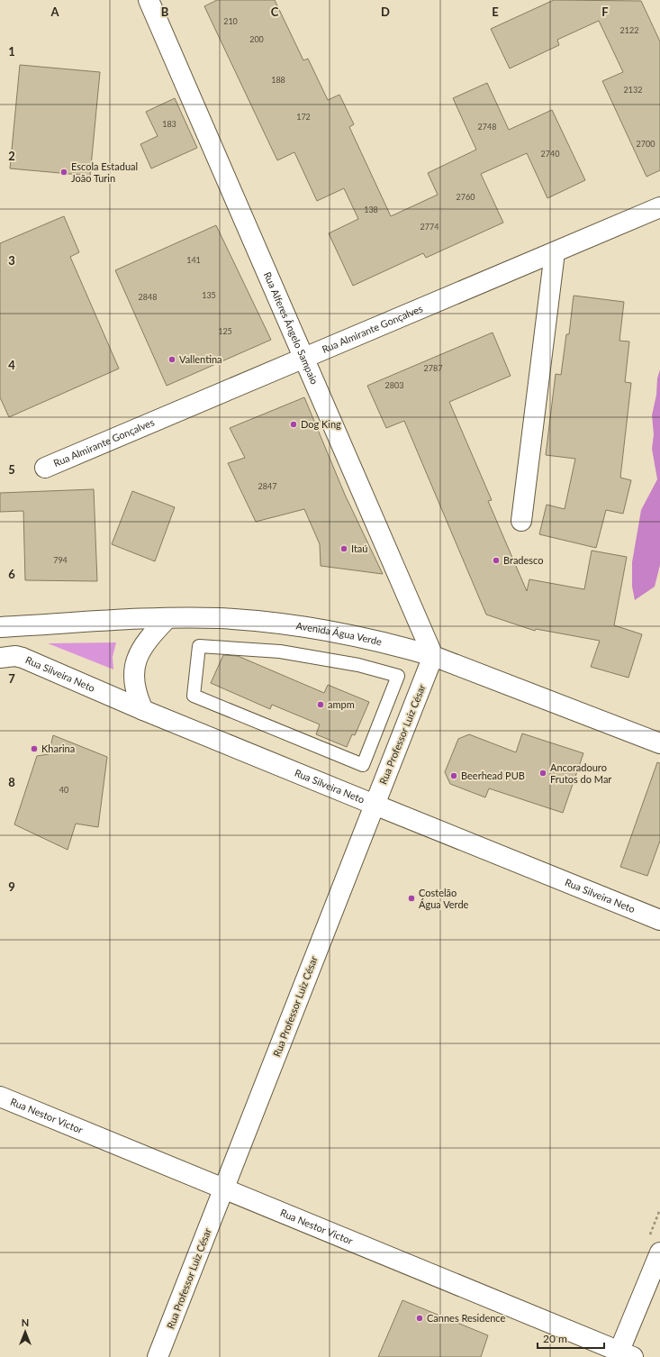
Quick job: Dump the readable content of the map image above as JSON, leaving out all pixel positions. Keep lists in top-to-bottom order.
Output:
{
  "streets": {
    "street": [
      "Rua Alferes Ângelo Sampaio",
      "Rua Almirante Gonçalves",
      "Avenida Água Verde",
      "Rua Silveira Neto",
      "Rua Professor Luiz César",
      "Rua Nestor Victor"
    ]
  },
  "crossings": [
    ["Rua Alferes Ângelo Sampaio", "Rua Almirante Gonçalves"],
    ["Rua Alferes Ângelo Sampaio", "Avenida Água Verde"],
    ["Rua Alferes Ângelo Sampaio", "Rua Professor Luiz César"],
    ["Avenida Água Verde", "Rua Professor Luiz César"],
    ["Rua Silveira Neto", "Rua Professor Luiz César"],
    ["Rua Professor Luiz César", "Rua Nestor Victor"]
  ],
  "places": [
    "Escola Estadual João Turin",
    "Vallentina",
    "Dog King",
    "Itaú",
    "Bradesco",
    "ampm",
    "Kharina",
    "Ancoradouro Frutos do Mar",
    "Beerhead PUB",
    "Costelão Água Verde",
    "Cannes Residence"
  ],
  "house_numbers": [
    "210",
    "2122",
    "200",
    "188",
    "2132",
    "172",
    "183",
    "2748",
    "2700",
    "2740",
    "2760",
    "138",
    "2774",
    "141",
    "135",
    "2848",
    "125",
    "2787",
    "2803",
    "2847",
    "794",
    "40"
  ],
  "scale_bar": "20 m",
  "north": "top",
  "grid": {
    "columns": [
      "A",
      "B",
      "C",
      "D",
      "E",
      "F"
    ],
    "rows": [
      "1",
      "2",
      "3",
      "4",
      "5",
      "6",
      "7",
      "8",
      "9"
    ]
  }
}
